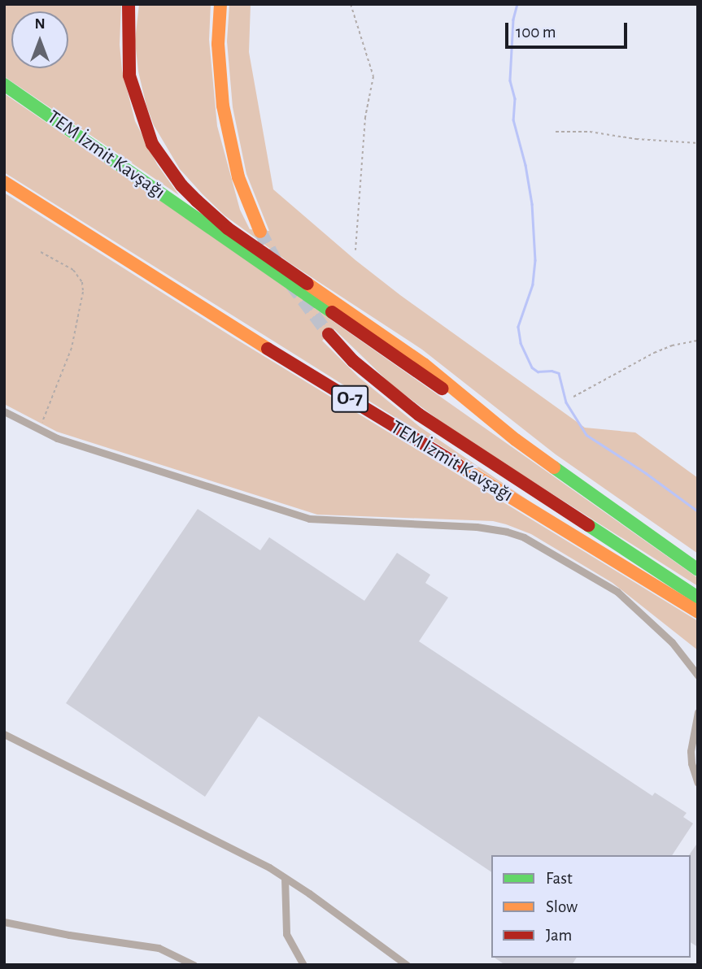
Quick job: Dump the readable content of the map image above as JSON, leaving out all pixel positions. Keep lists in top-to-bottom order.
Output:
{
  "streets": {
    "highway": ["TEM İzmit Kavşağı", "O-7"]
  },
  "legend": ["Fast", "Slow", "Jam"],
  "scale_bar": "100 m",
  "north": "top"
}
